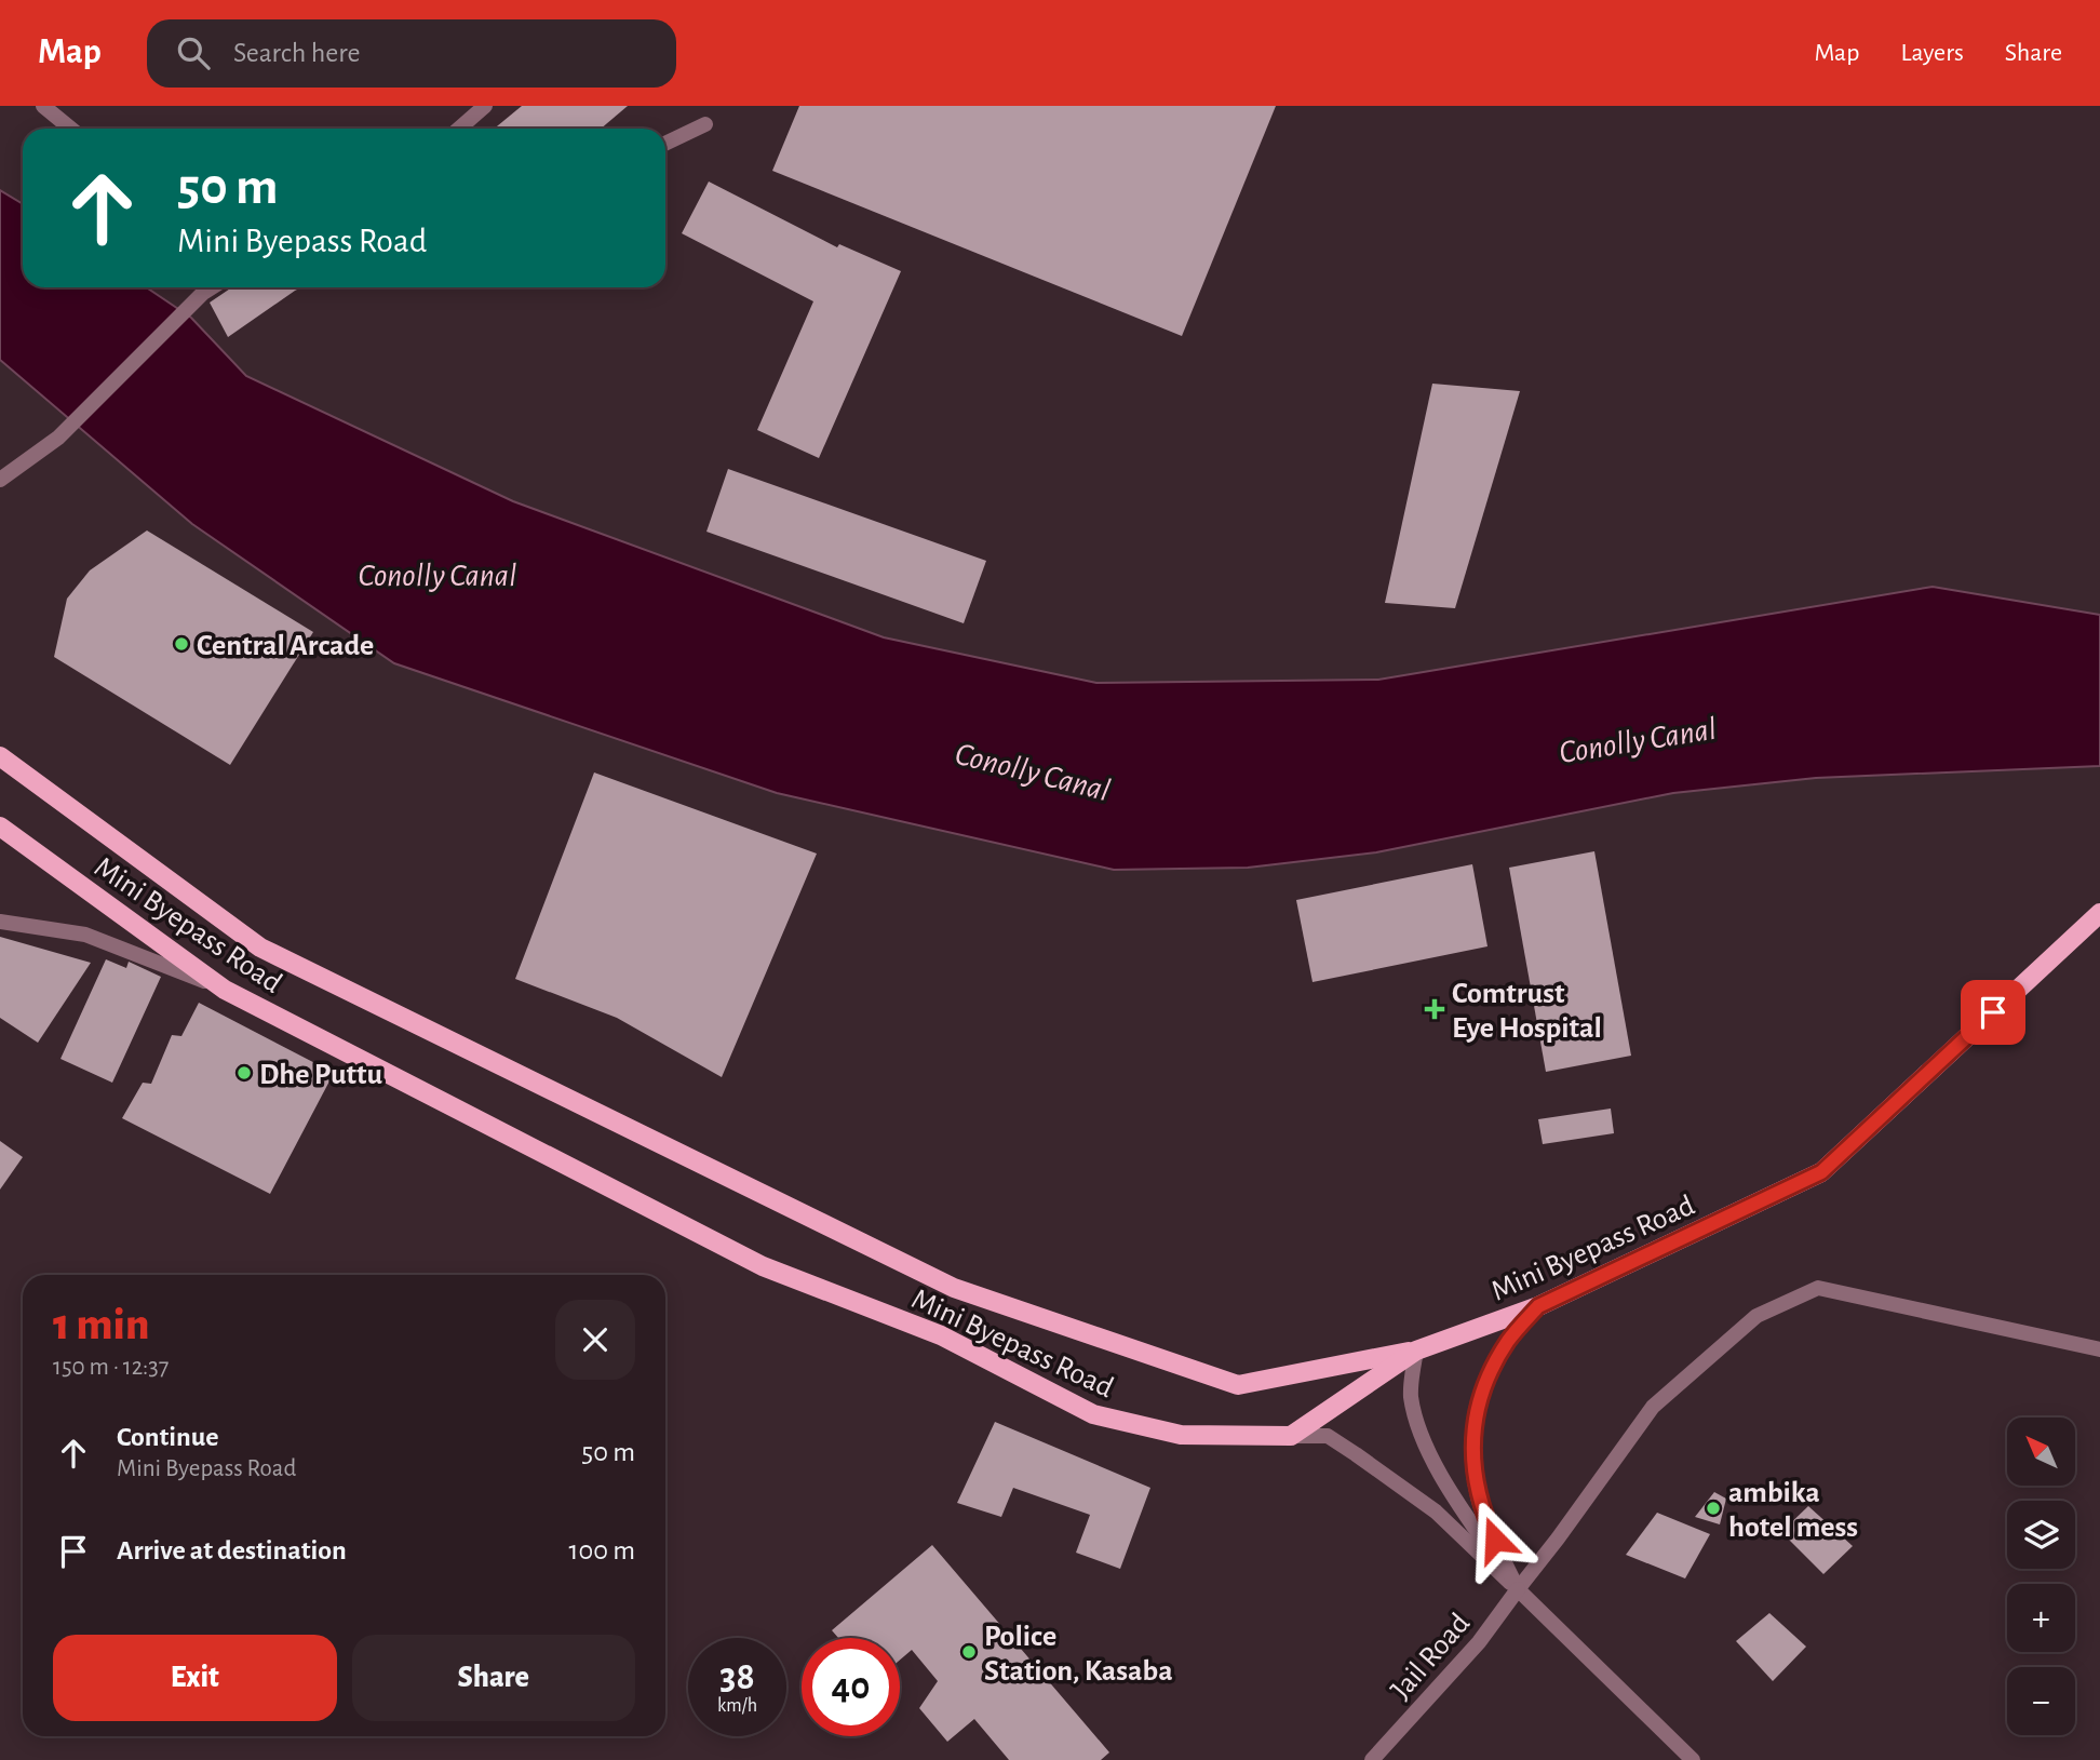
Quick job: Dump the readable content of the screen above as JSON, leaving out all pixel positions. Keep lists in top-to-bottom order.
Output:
{
  "streets": {
    "main road": ["Mini Byepass Road"],
    "street": ["Jail Road"]
  },
  "water": ["Conolly Canal"],
  "places": {
    "other": [
      "Central Arcade",
      "Dhe Puttu",
      "ambika hotel mess",
      "Police Station, Kasaba"
    ],
    "health": ["Comtrust Eye Hospital"]
  },
  "north": "top left",
  "page": {
    "header": "Map",
    "search": "Search here",
    "nav": ["Map", "Layers", "Share"],
    "turn": ["50 m", "Mini Byepass Road"],
    "heading": ["1 min", "150 m · 12:37"],
    "list": [
      {
        "name": "Continue",
        "note": "Mini Byepass Road",
        "value": "50 m"
      },
      {
        "name": "Arrive at destination",
        "value": "100 m"
      }
    ],
    "map_buttons": ["+", "−"],
    "buttons": ["Exit", "Share"],
    "speed": "38 km/h",
    "limit": "40"
  }
}
